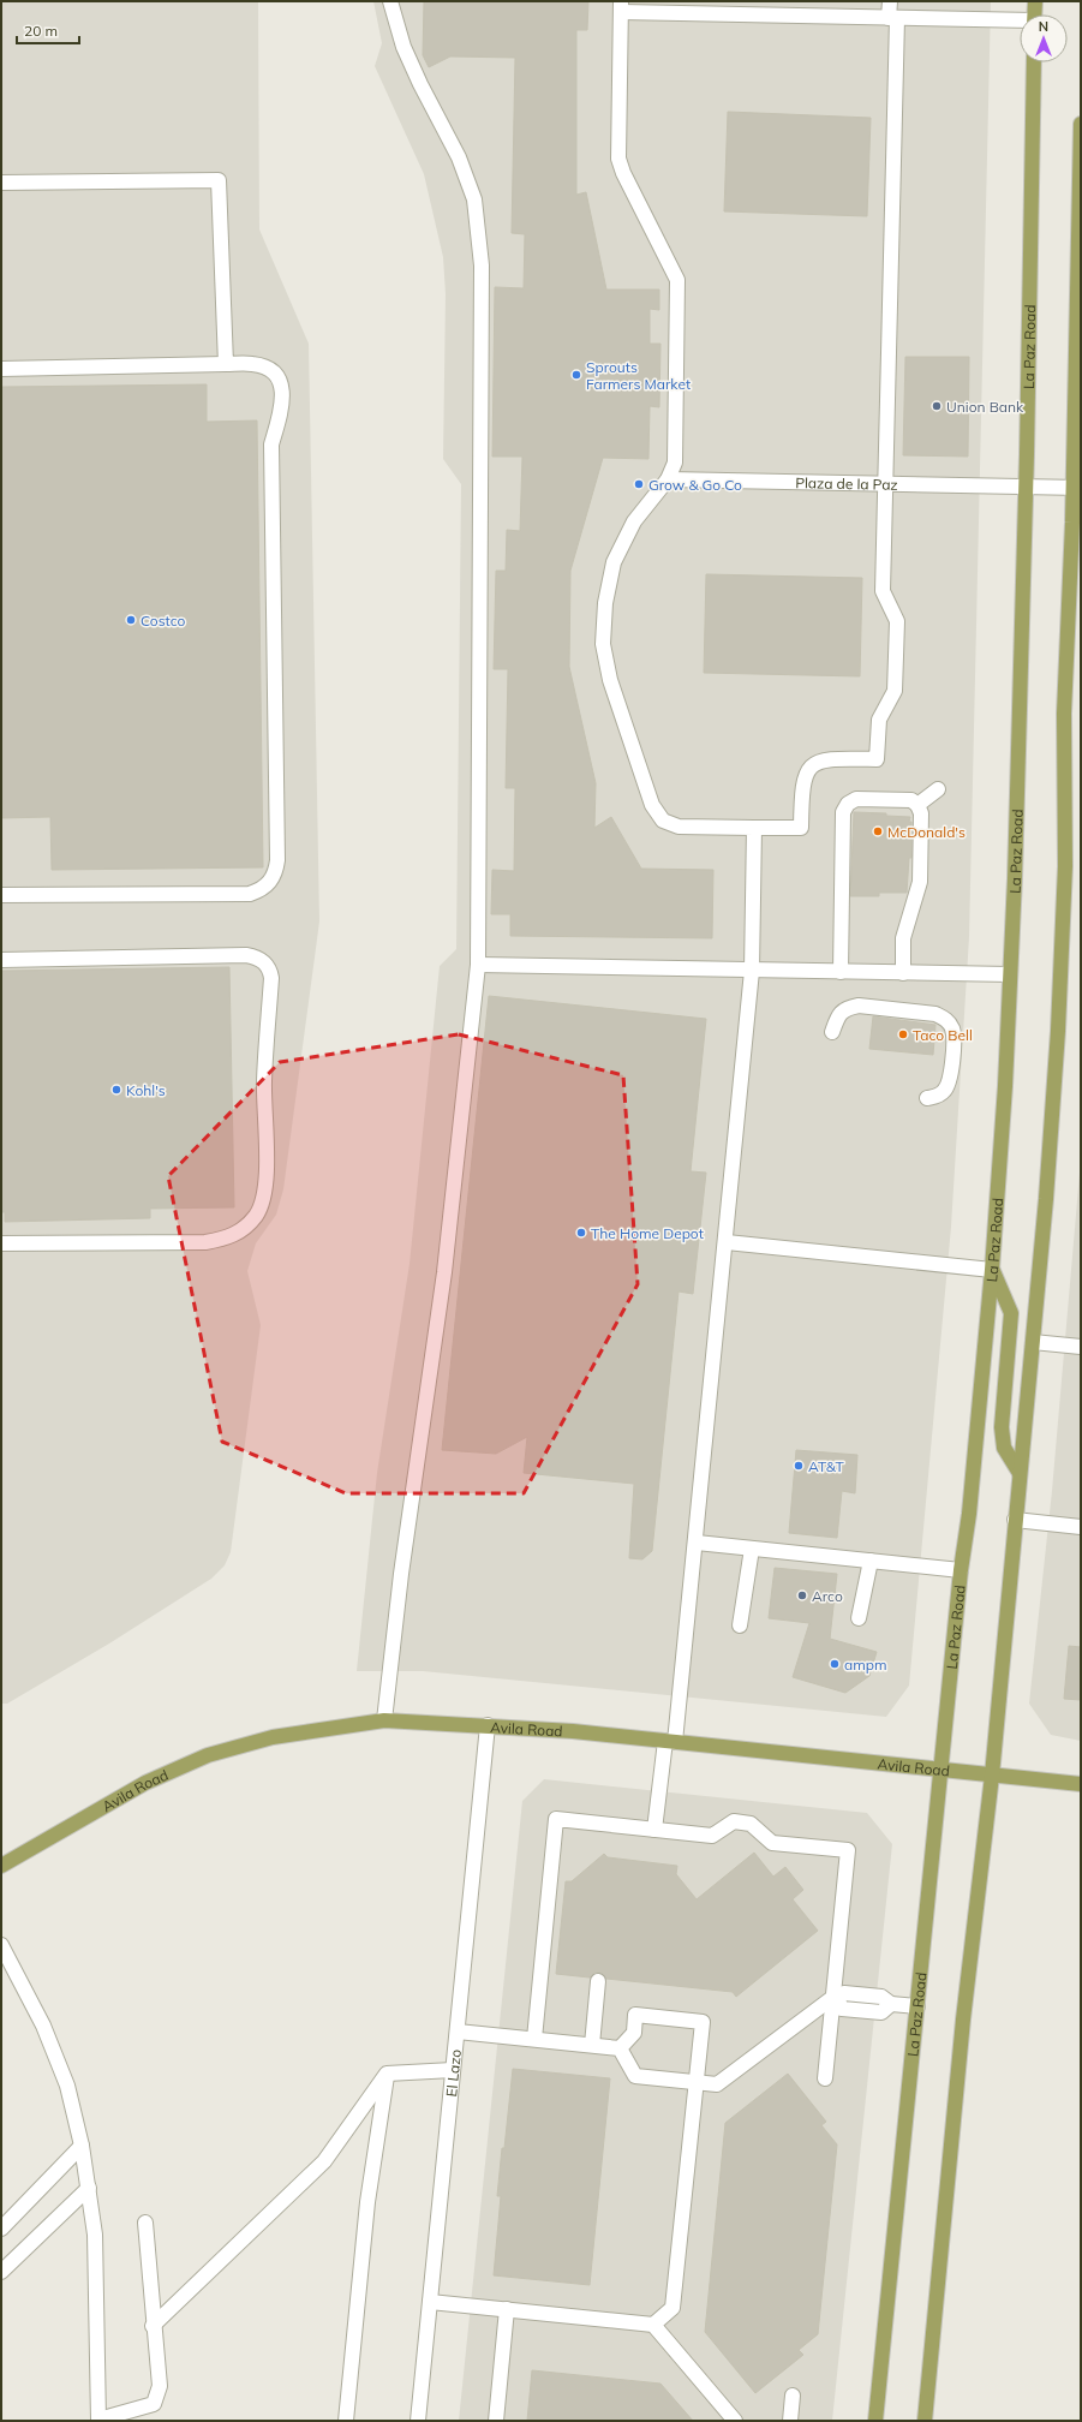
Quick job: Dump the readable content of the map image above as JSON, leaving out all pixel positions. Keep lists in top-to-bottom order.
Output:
{
  "streets": {
    "main road": ["La Paz Road", "Avila Road"],
    "street": ["Plaza de la Paz", "El Lazo"]
  },
  "crossings": [
    ["La Paz Road", "Plaza de la Paz"],
    ["La Paz Road", "Avila Road"],
    ["Avila Road", "El Lazo"]
  ],
  "places": [
    "Sprouts Farmers Market",
    "Union Bank",
    "Grow & Go Co",
    "Costco",
    "McDonald's",
    "Taco Bell",
    "Kohl's",
    "The Home Depot",
    "AT&T",
    "Arco",
    "ampm"
  ],
  "scale_bar": "20 m",
  "north": "top"
}
